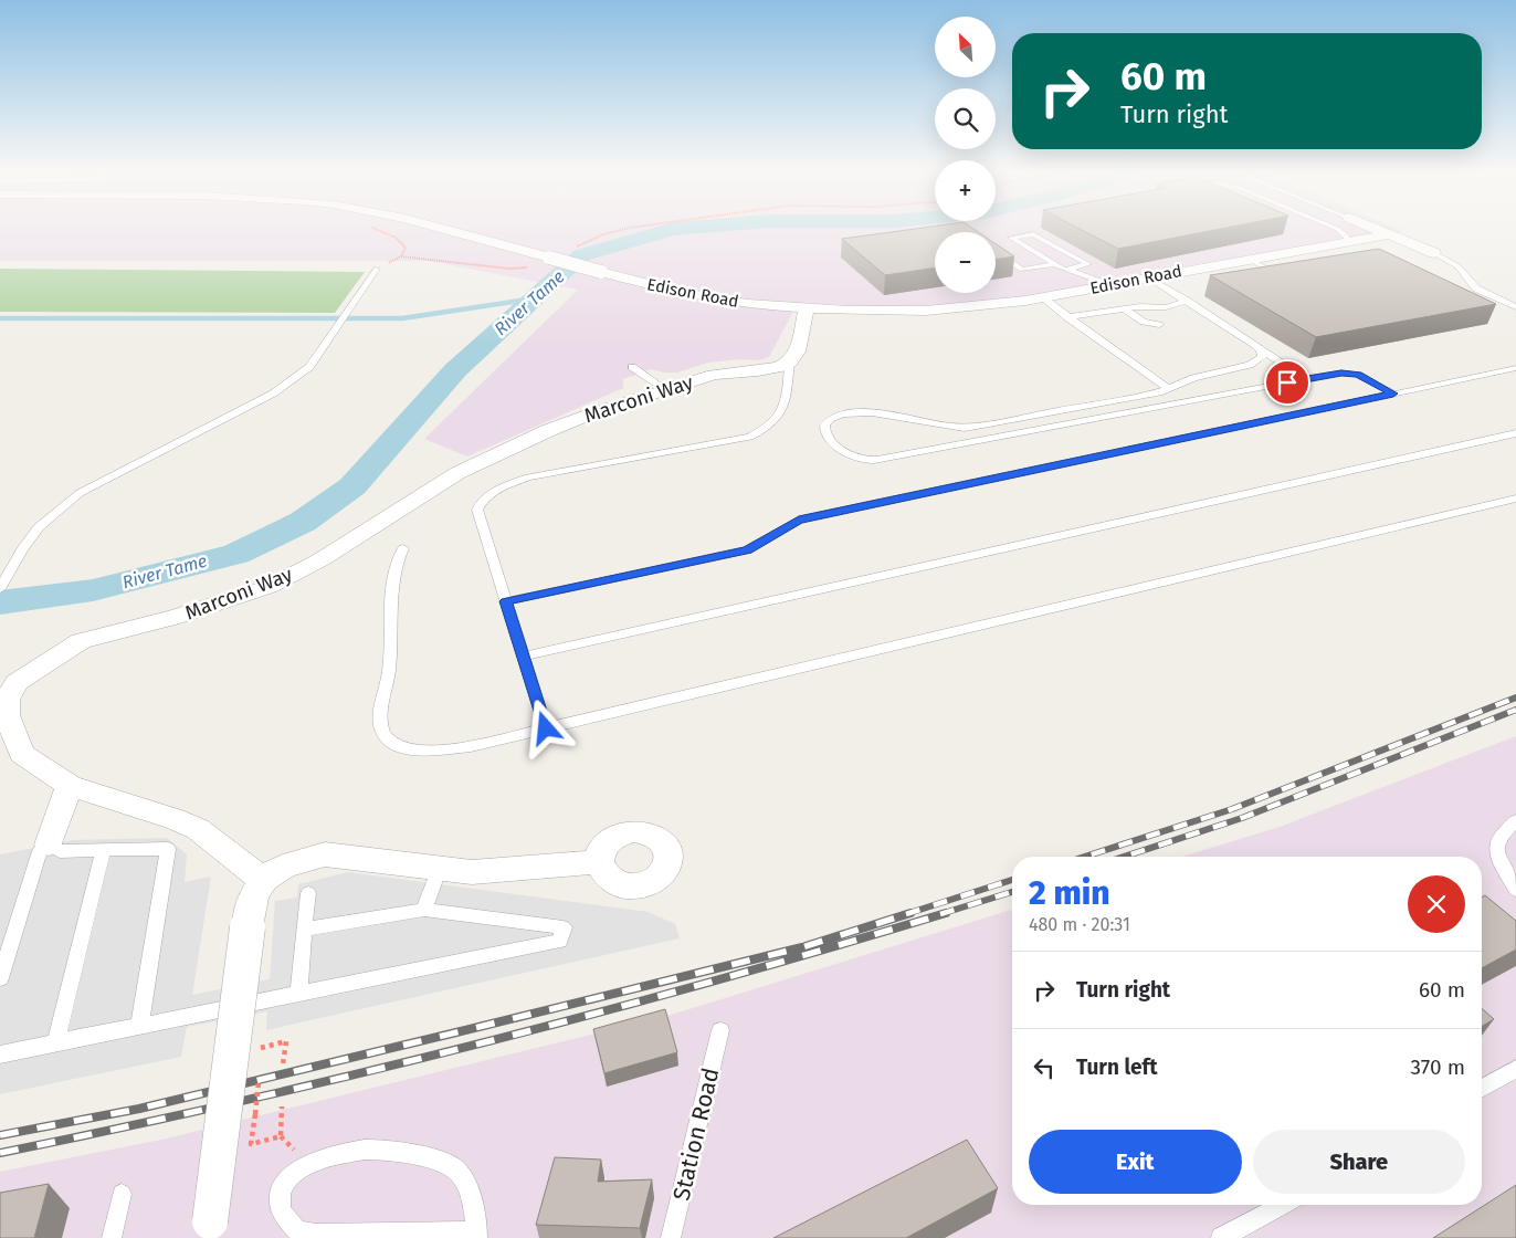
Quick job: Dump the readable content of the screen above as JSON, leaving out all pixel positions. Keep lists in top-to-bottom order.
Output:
{
  "streets": {
    "street": ["Edison Road", "Marconi Way"],
    "lane": ["Station Road"]
  },
  "water": ["River Tame"],
  "north": "top left",
  "page": {
    "map_buttons": ["+", "−"],
    "turn": ["60 m", "Turn right"],
    "heading": ["2 min", "480 m · 20:31"],
    "list": [
      {
        "name": "Turn right",
        "value": "60 m"
      },
      {
        "name": "Turn left",
        "value": "370 m"
      }
    ],
    "buttons": ["Exit", "Share"]
  }
}
